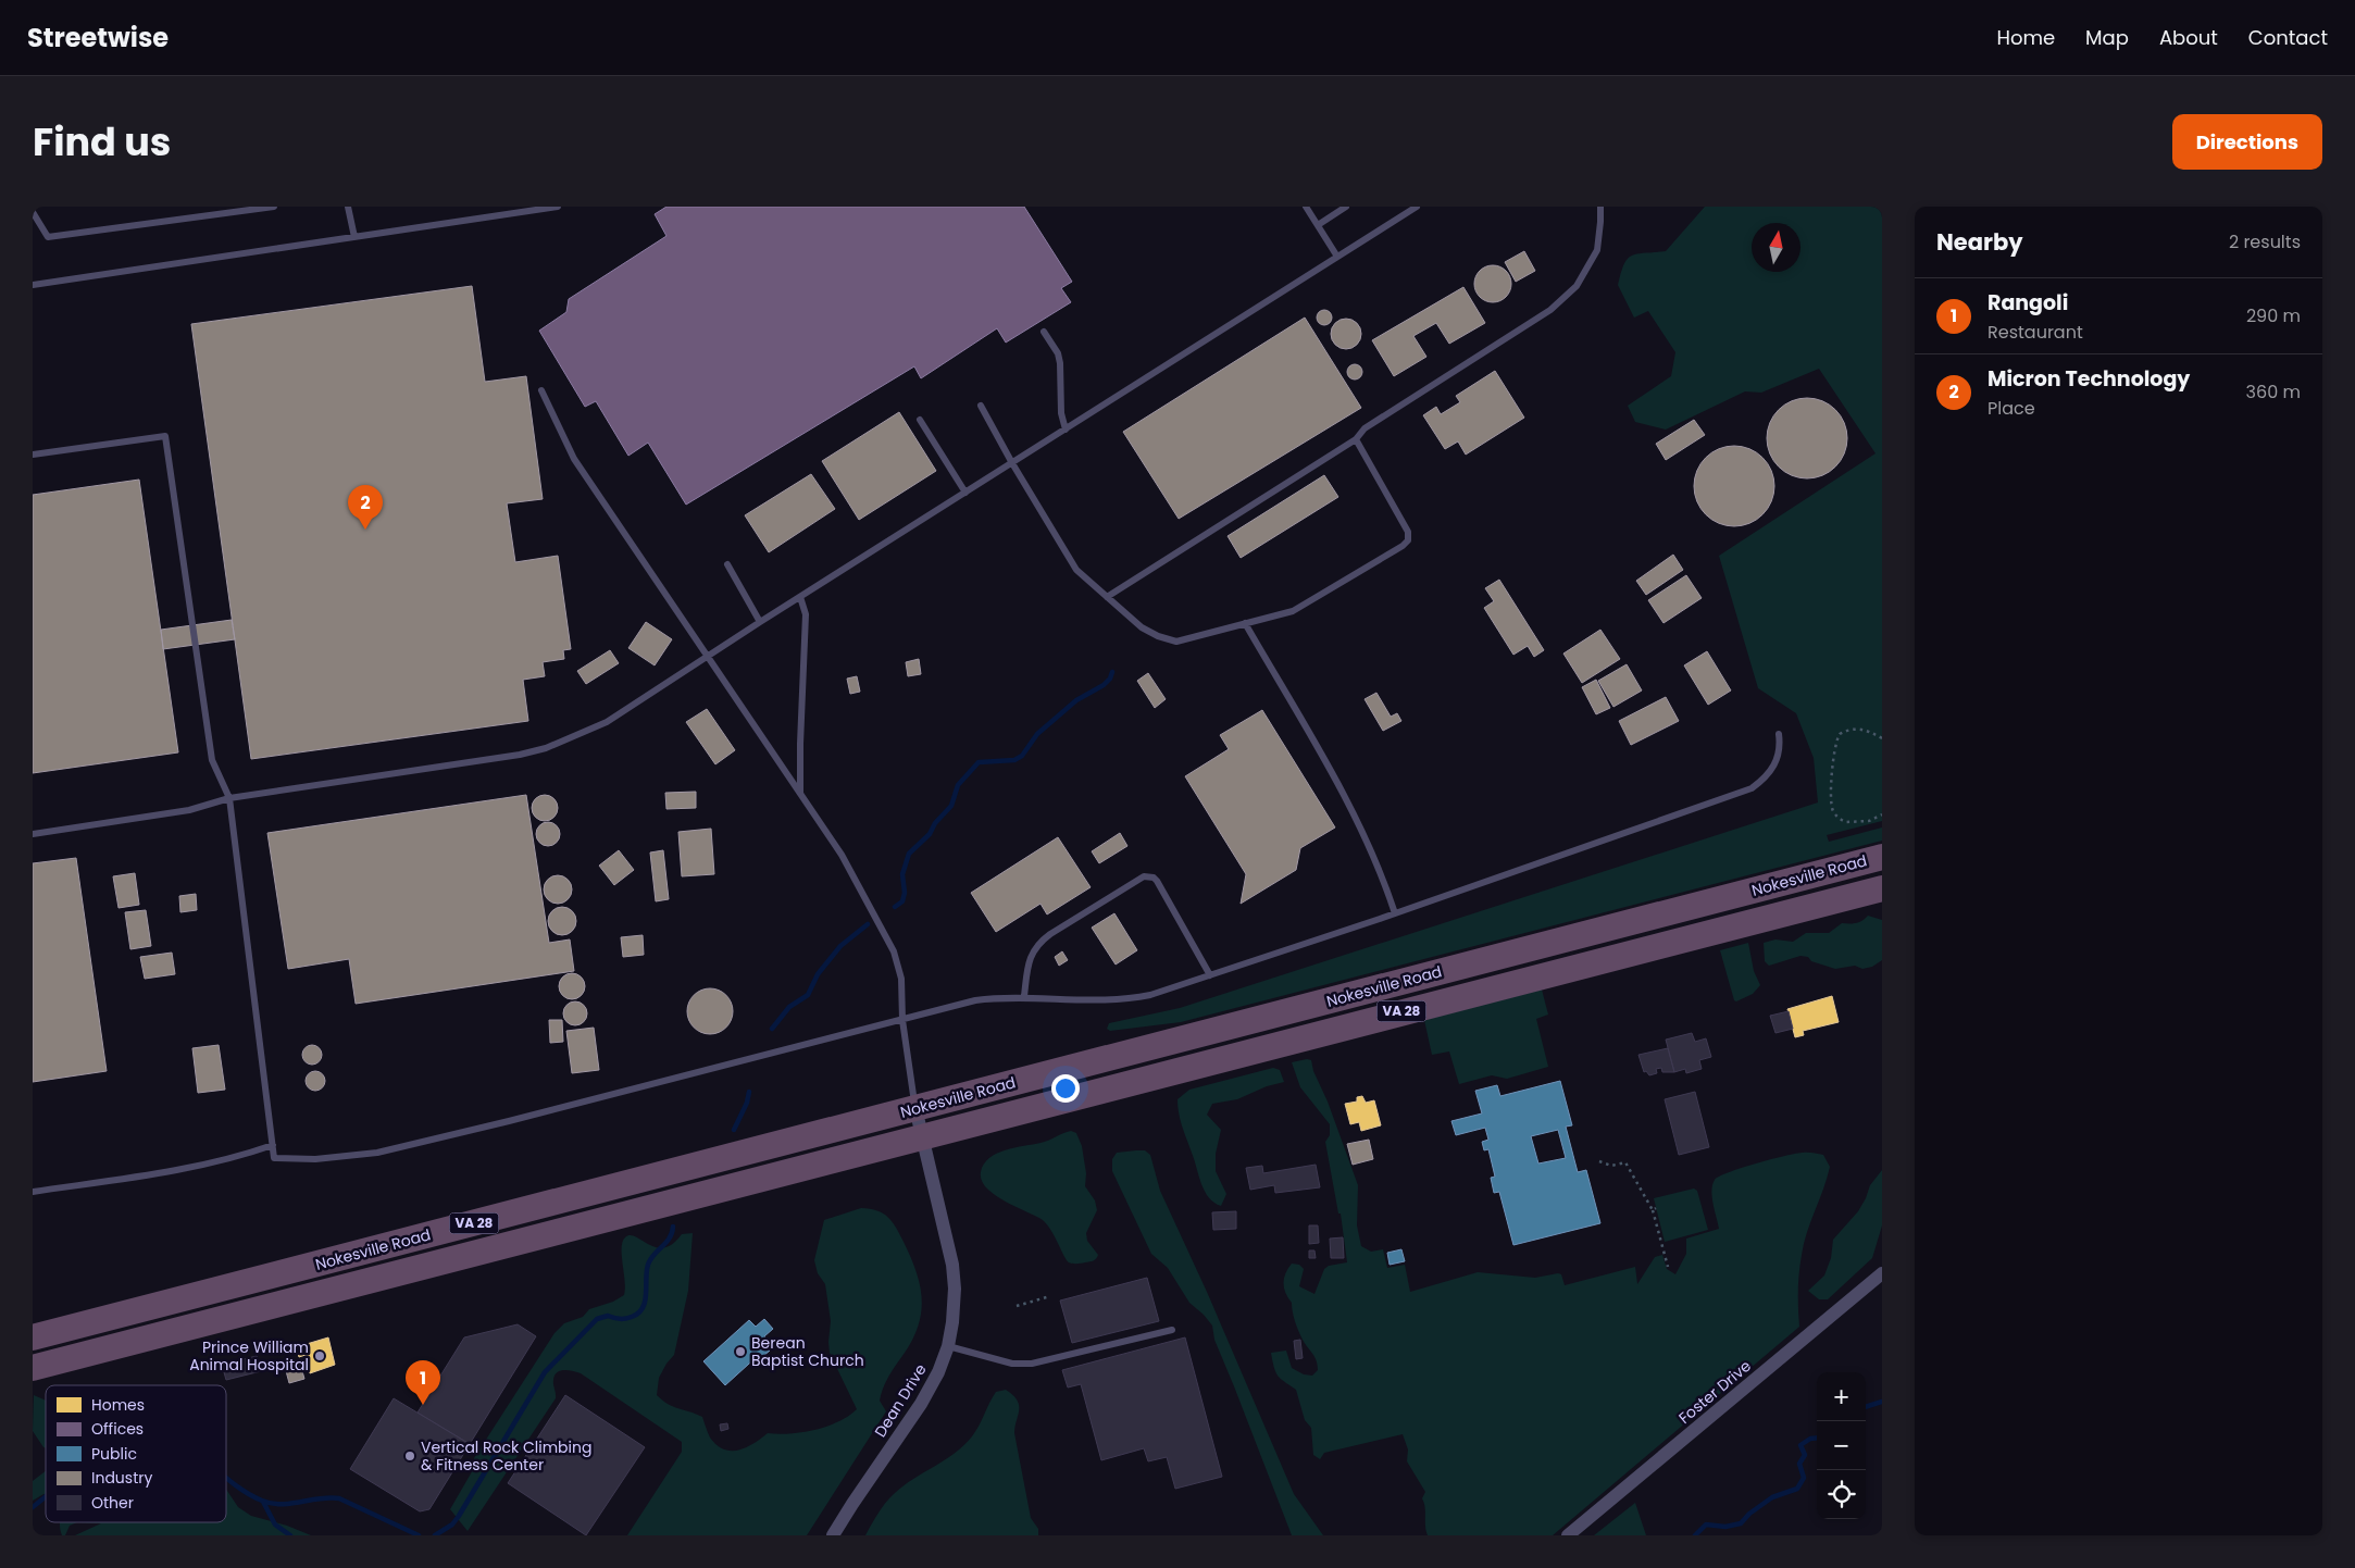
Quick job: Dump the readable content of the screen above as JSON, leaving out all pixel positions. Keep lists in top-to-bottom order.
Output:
{
  "streets": {
    "highway": ["Nokesville Road", "VA 28"],
    "street": ["Foster Drive", "Dean Drive"]
  },
  "crossings": [
    ["Nokesville Road", "Dean Drive"]
  ],
  "places": ["Berean Baptist Church", "Prince William Animal Hospital", "Vertical Rock Climbing & Fitness Center"],
  "legend": [
    "Homes",
    "Offices",
    "Public",
    "Industry",
    "Other"
  ],
  "north": "top",
  "page": {
    "header": "Streetwise",
    "nav": [
      "Home",
      "Map",
      "About",
      "Contact"
    ],
    "title": "Find us",
    "buttons": "Directions",
    "heading": ["Nearby", "2 results"],
    "list": [
      {
        "mark": "1",
        "name": "Rangoli",
        "note": "Restaurant",
        "value": "290 m"
      },
      {
        "mark": "2",
        "name": "Micron Technology",
        "note": "Place",
        "value": "360 m"
      }
    ],
    "pins": ["2", "1"],
    "map_buttons": ["+", "−"]
  }
}
